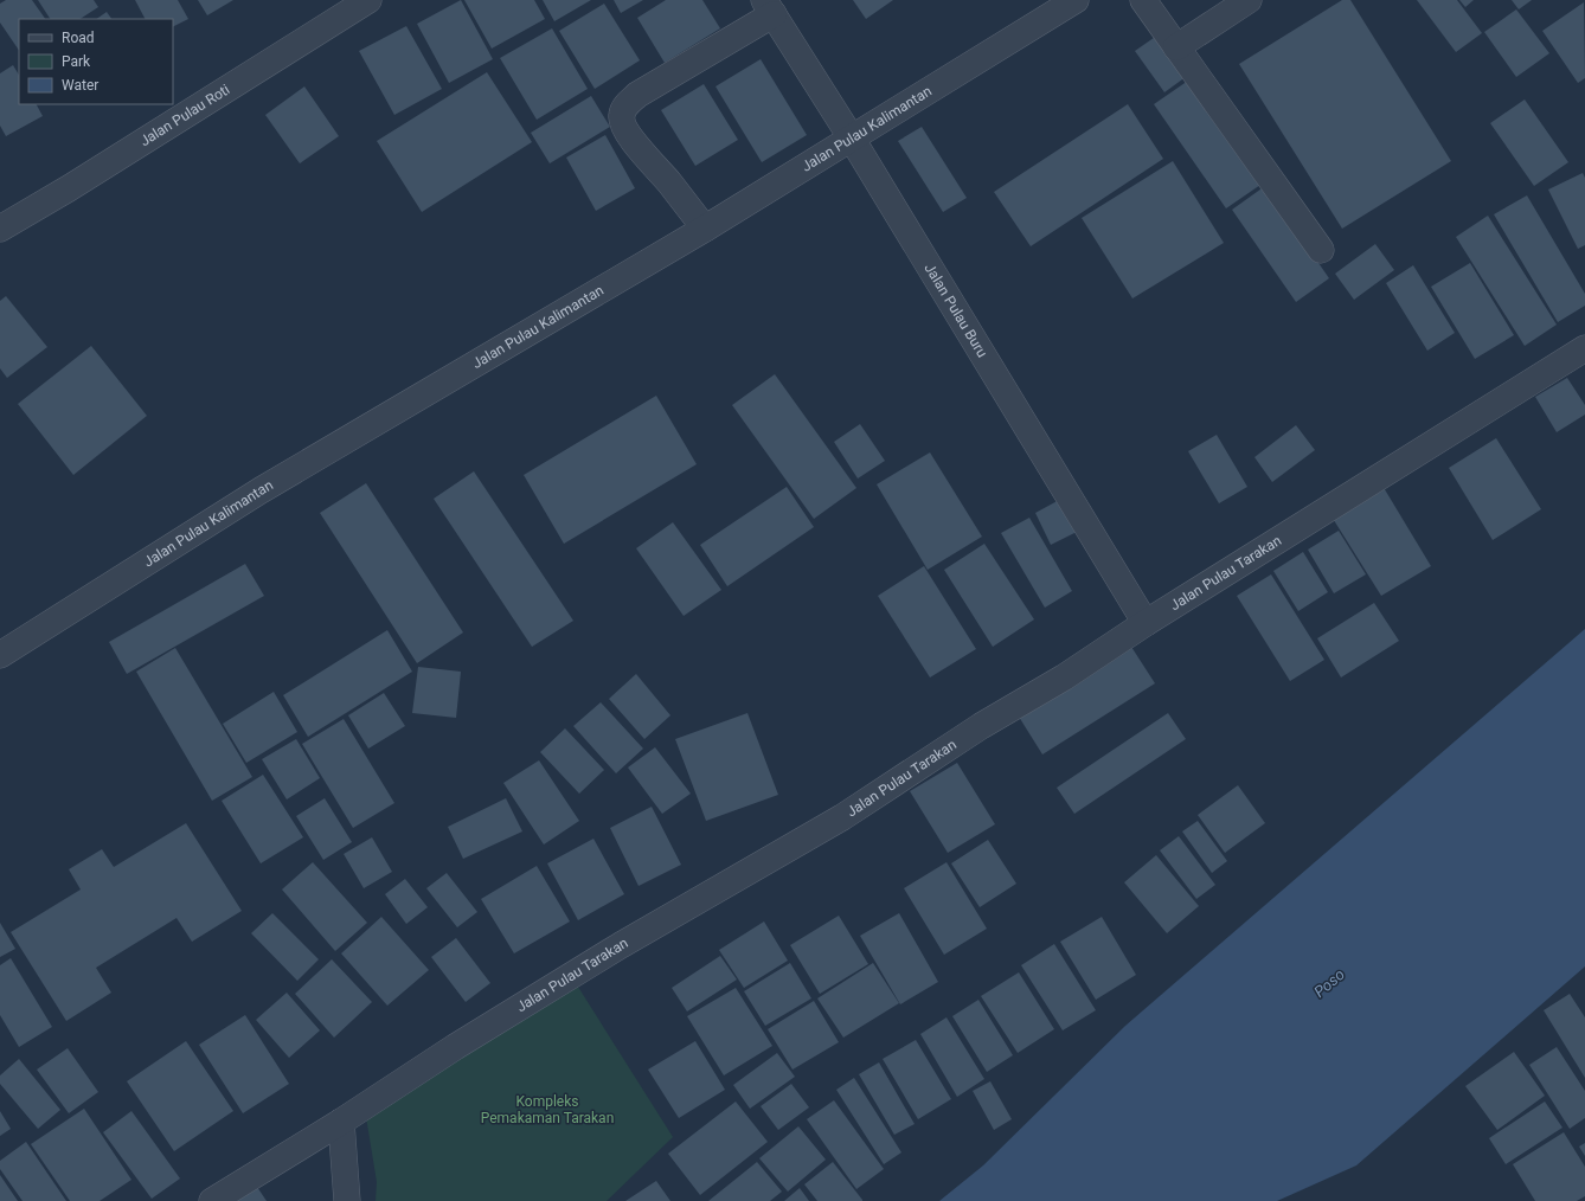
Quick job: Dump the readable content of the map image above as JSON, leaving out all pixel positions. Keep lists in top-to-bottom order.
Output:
{
  "streets": {
    "street": [
      "Jalan Pulau Roti",
      "Jalan Pulau Kalimantan",
      "Jalan Pulau Buru",
      "Jalan Pulau Tarakan"
    ]
  },
  "crossings": [
    ["Jalan Pulau Kalimantan", "Jalan Pulau Buru"],
    ["Jalan Pulau Buru", "Jalan Pulau Tarakan"]
  ],
  "water": ["Poso"],
  "parks": ["Kompleks Pemakaman Tarakan"],
  "legend": ["Road", "Park", "Water"]
}
